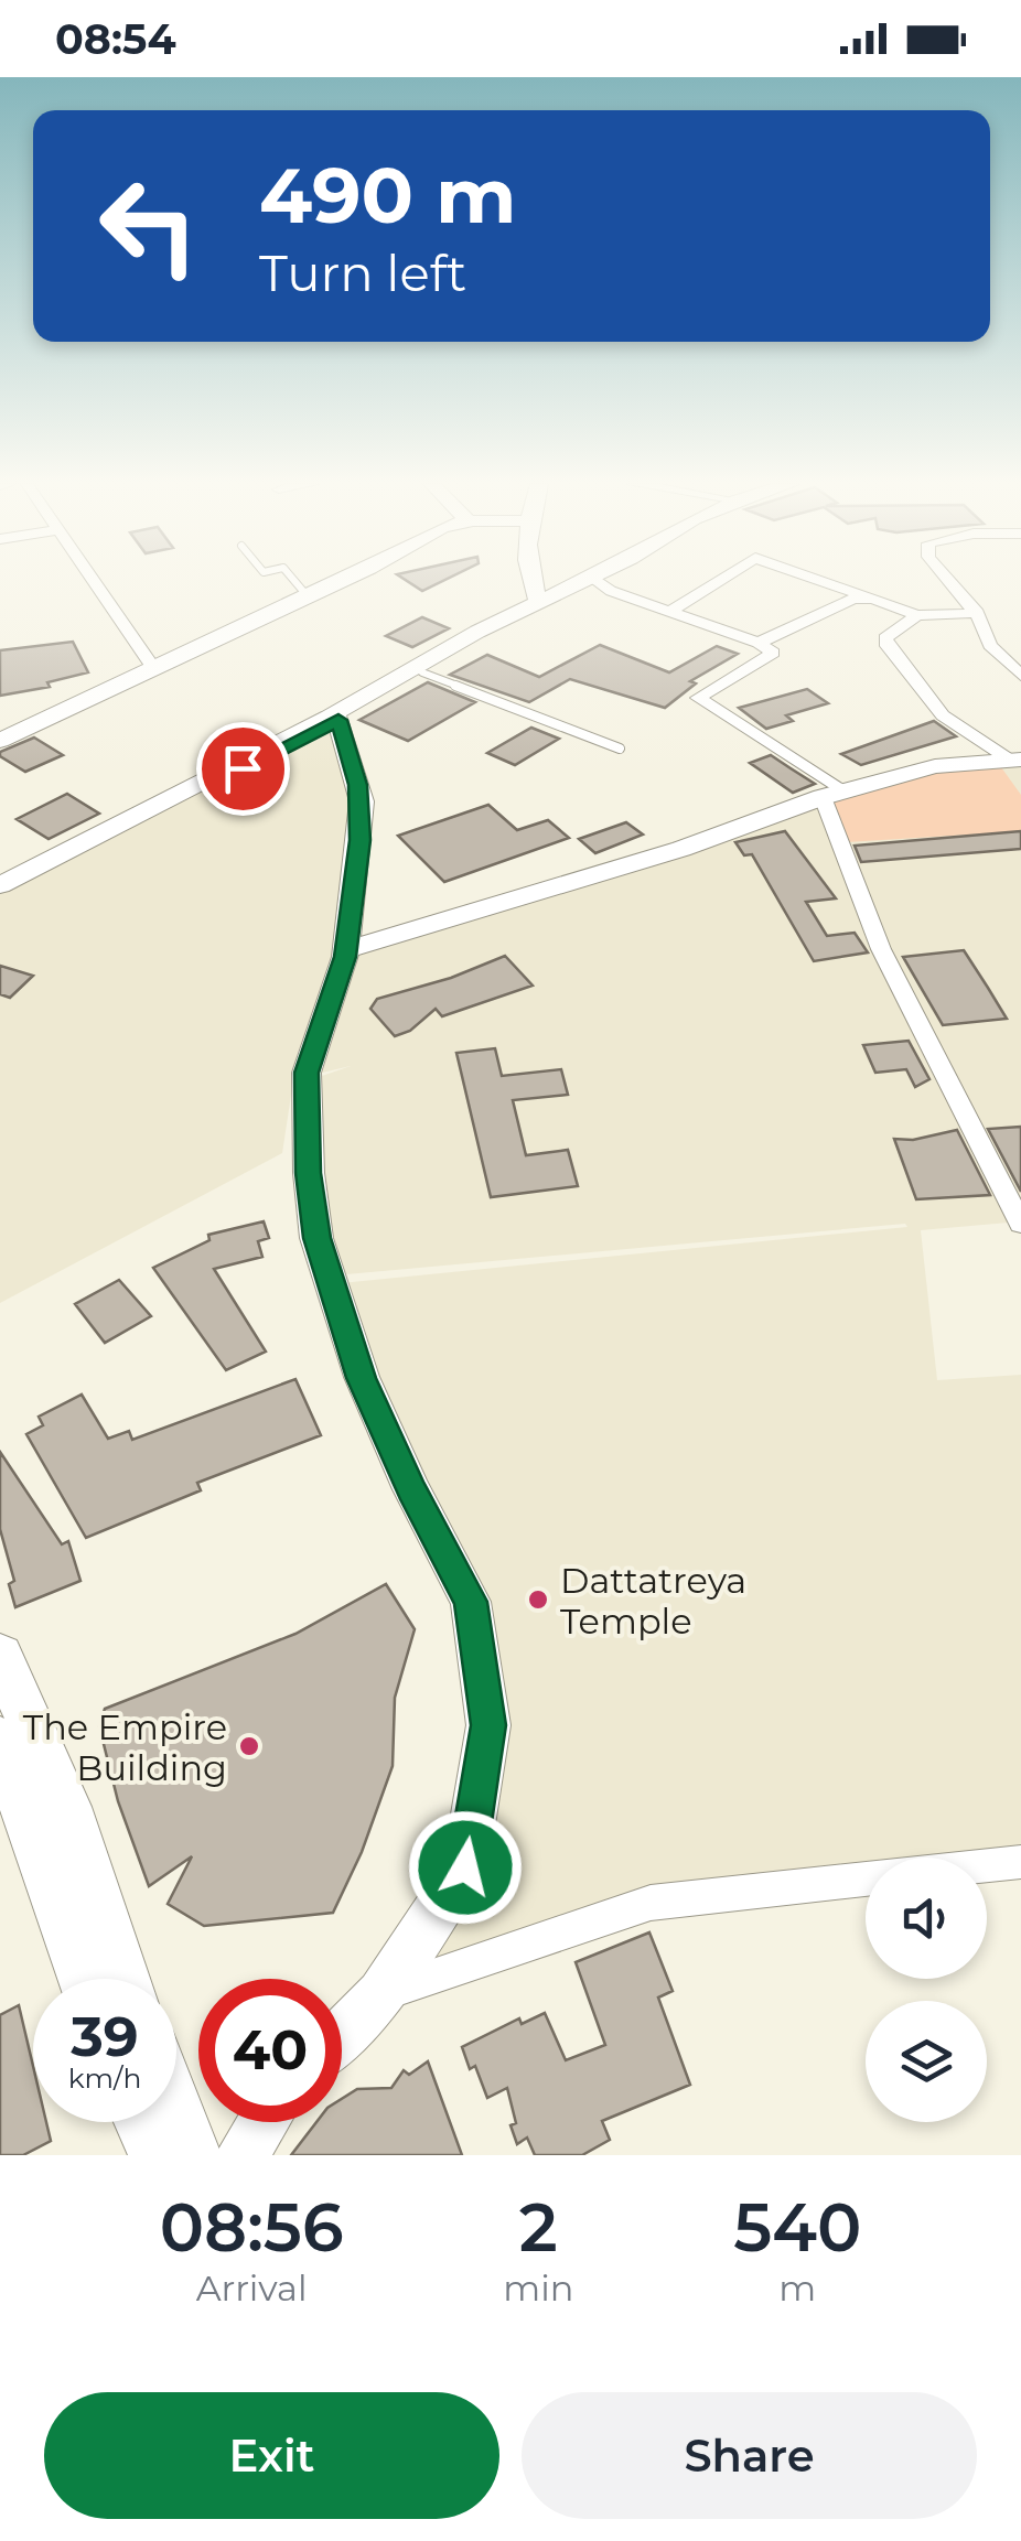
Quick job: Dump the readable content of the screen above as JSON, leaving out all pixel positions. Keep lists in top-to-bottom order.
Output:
{
  "places": ["Dattatreya Temple", "The Empire Building"],
  "page": {
    "status": "08:54",
    "turn": ["490 m", "Turn left"],
    "speed": "39 km/h",
    "limit": "40",
    "eta": [
      "08:56",
      "Arrival",
      "2",
      "min",
      "540",
      "m"
    ],
    "buttons": ["Exit", "Share"]
  }
}
